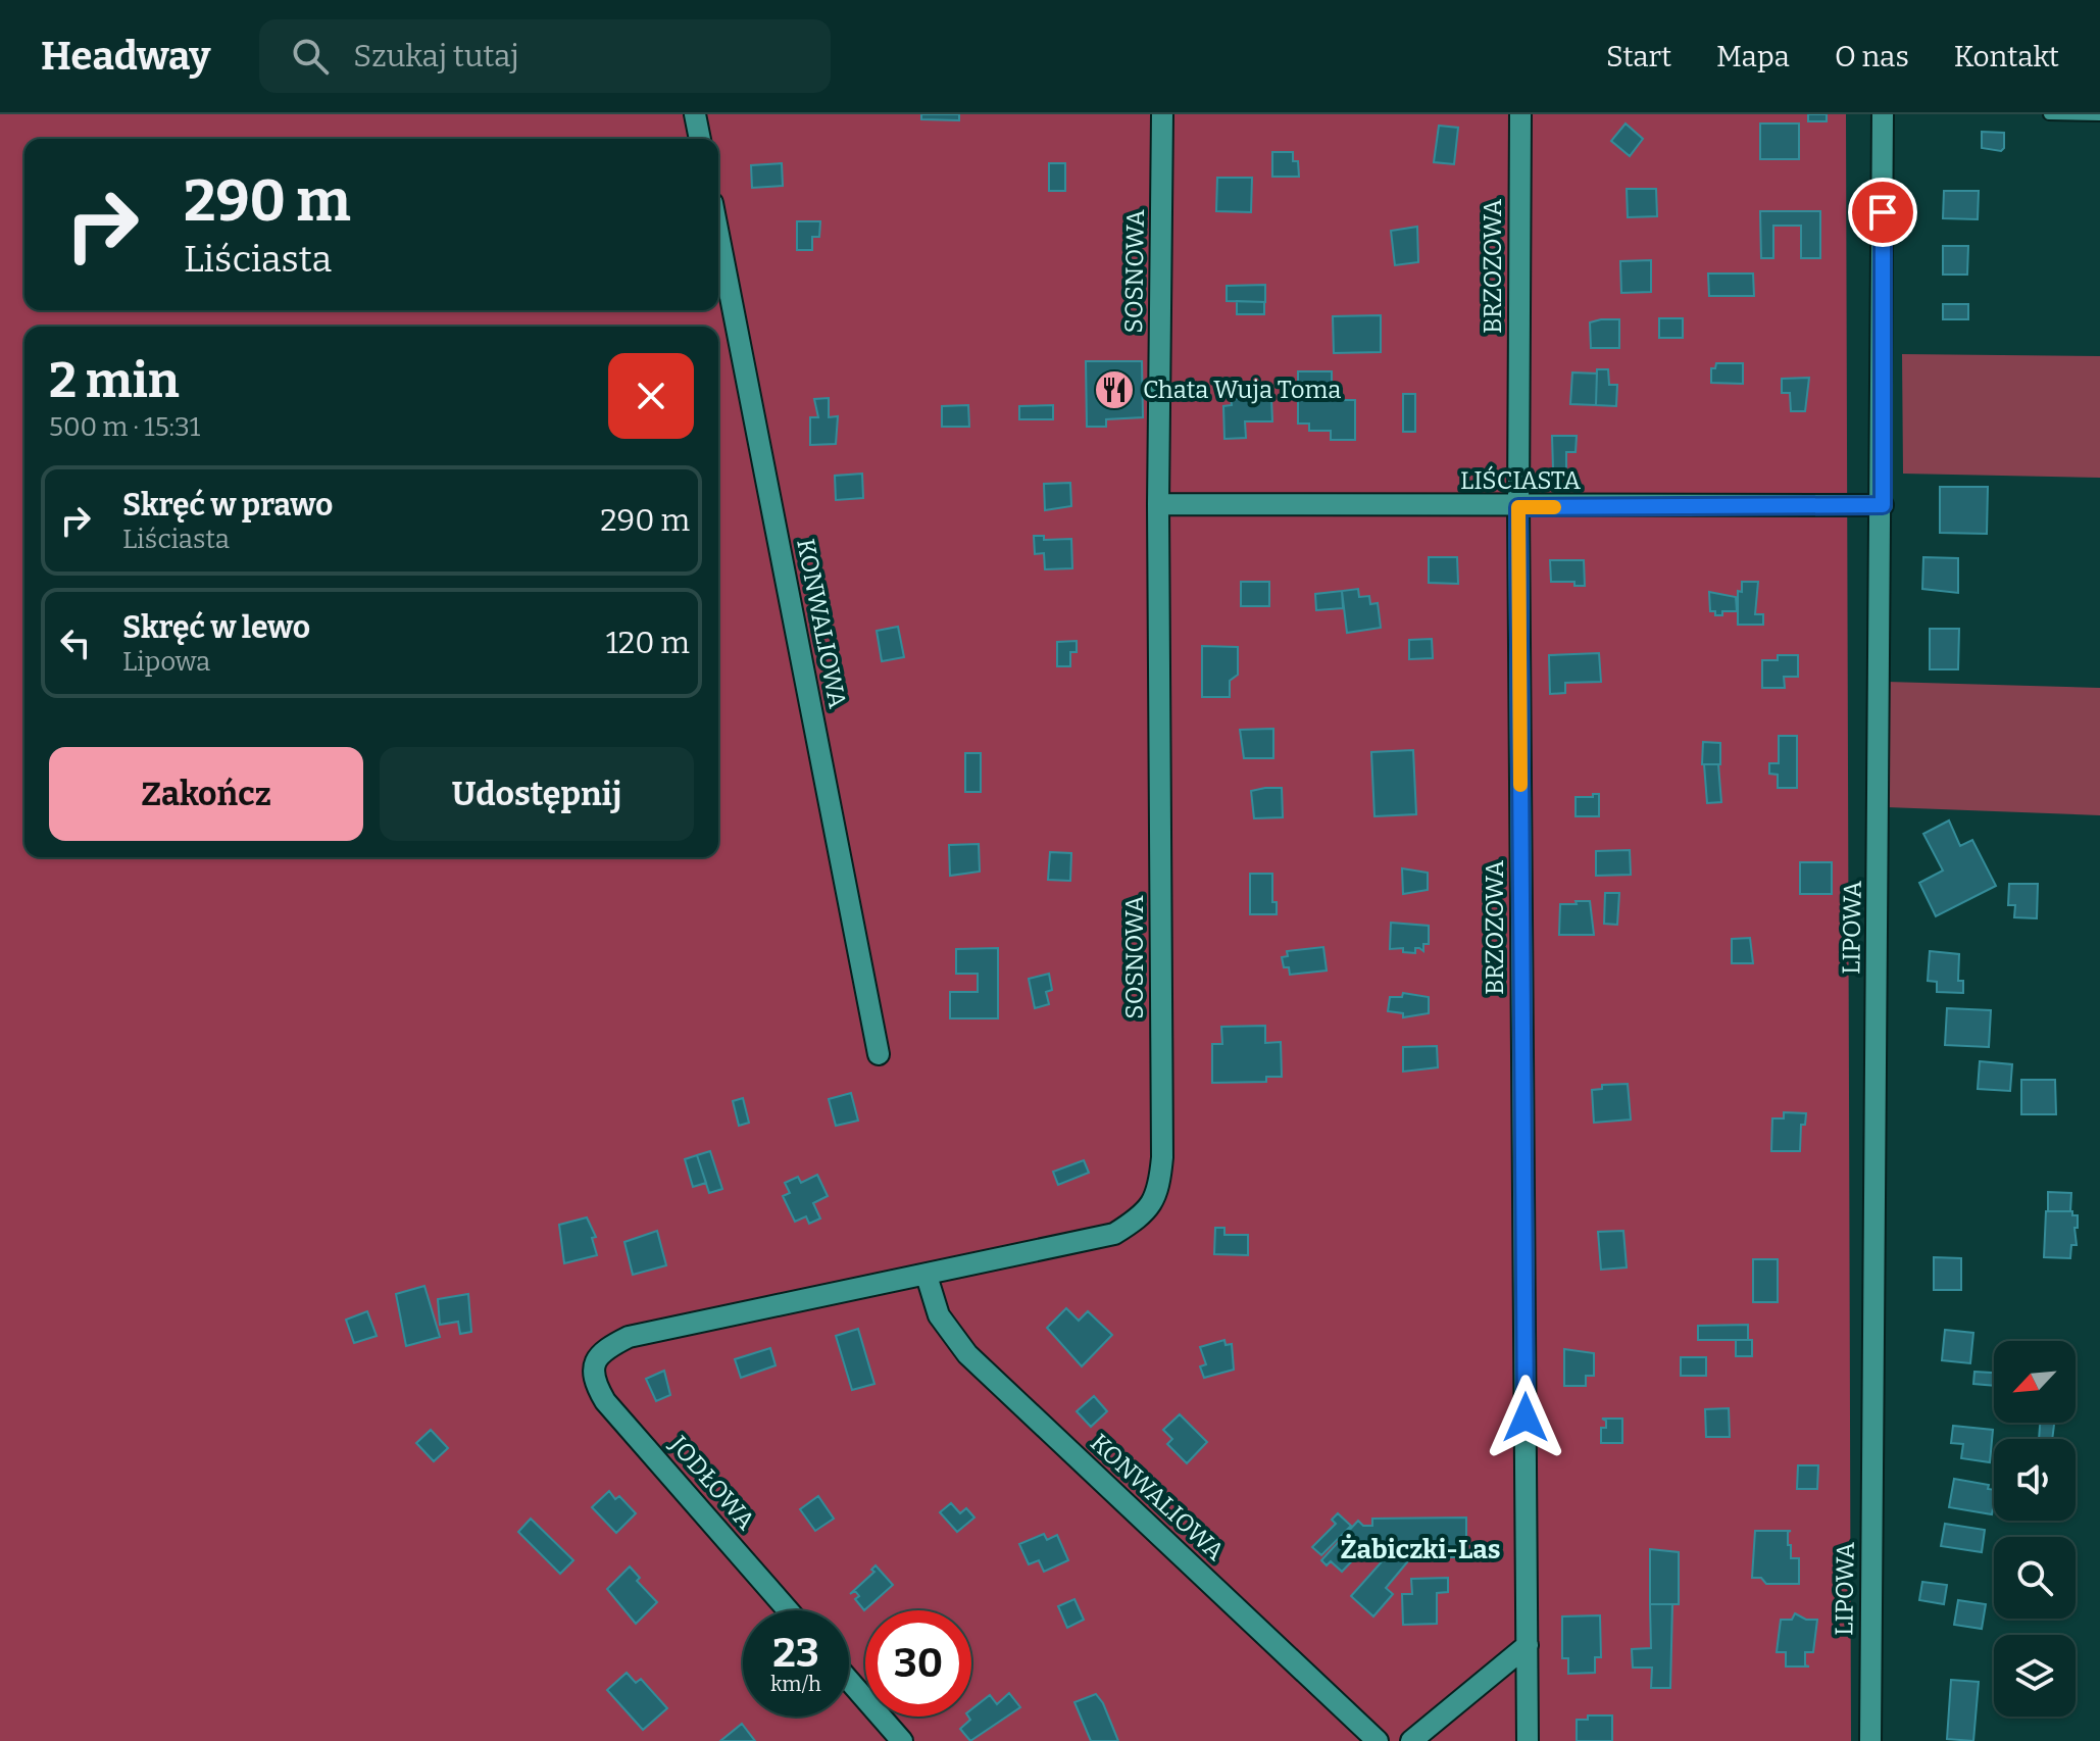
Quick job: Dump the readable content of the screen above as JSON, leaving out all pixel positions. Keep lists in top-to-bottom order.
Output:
{
  "streets": {
    "street": [
      "BRZOZOWA",
      "SOSNOWA",
      "LIŚCIASTA",
      "KONWALIOWA",
      "LIPOWA",
      "JODŁOWA"
    ]
  },
  "crossings": [
    ["BRZOZOWA", "LIŚCIASTA"],
    ["SOSNOWA", "LIŚCIASTA"],
    ["SOSNOWA", "KONWALIOWA"],
    ["SOSNOWA", "JODŁOWA"],
    ["LIŚCIASTA", "LIPOWA"]
  ],
  "districts": ["Żabiczki-Las"],
  "places": {
    "restaurant": ["Chata Wuja Toma"]
  },
  "north": "bottom left",
  "page": {
    "header": "Headway",
    "search": "Szukaj tutaj",
    "nav": [
      "Start",
      "Mapa",
      "O nas",
      "Kontakt"
    ],
    "turn": ["290 m", "Liściasta"],
    "heading": ["2 min", "500 m · 15:31"],
    "list": [
      {
        "name": "Skręć w prawo",
        "note": "Liściasta",
        "value": "290 m"
      },
      {
        "name": "Skręć w lewo",
        "note": "Lipowa",
        "value": "120 m"
      }
    ],
    "buttons": ["Zakończ", "Udostępnij"],
    "speed": "23 km/h",
    "limit": "30"
  }
}
